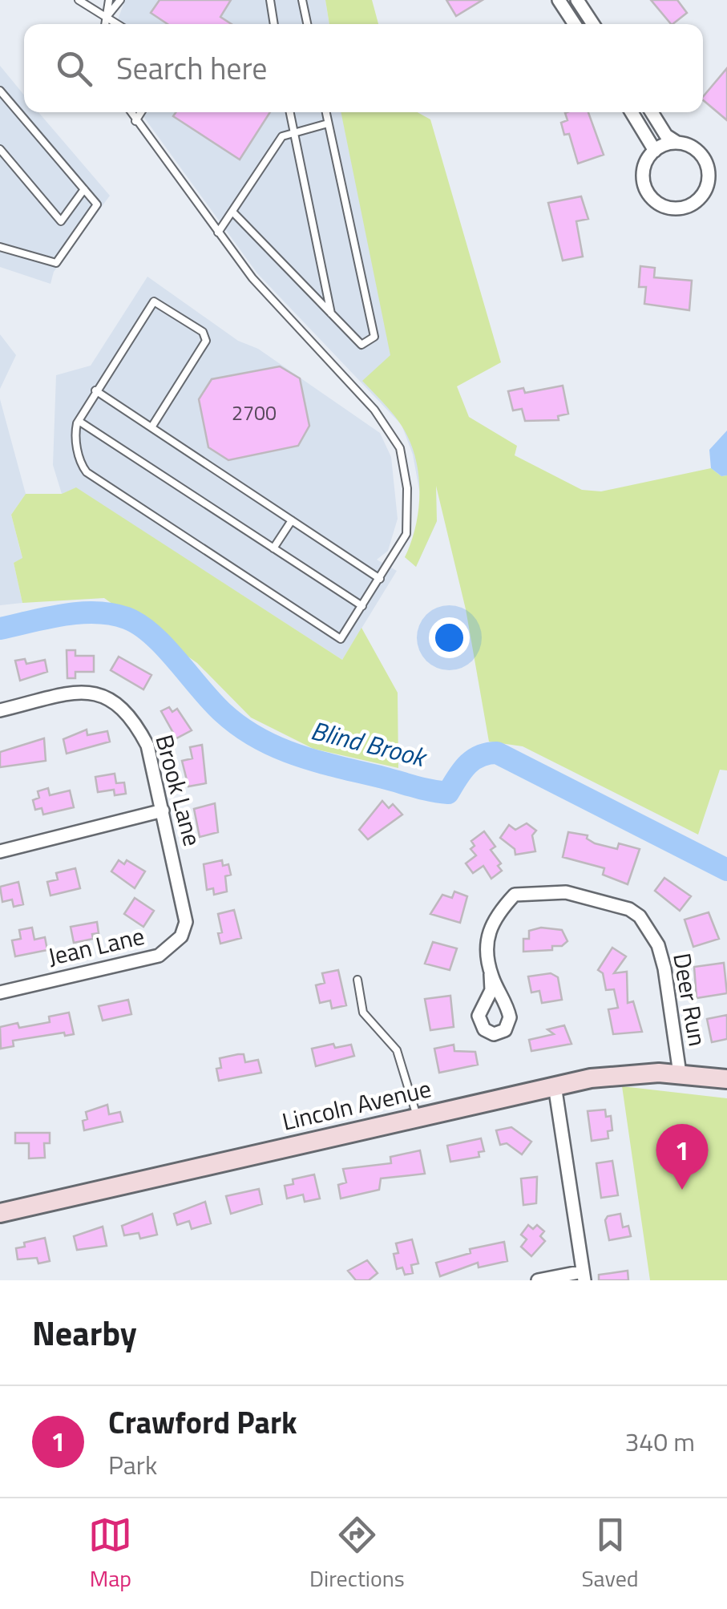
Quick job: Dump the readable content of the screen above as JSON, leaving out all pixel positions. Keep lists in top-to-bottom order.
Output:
{
  "streets": {
    "street": [
      "Brook Lane",
      "Jean Lane",
      "Deer Run",
      "Lincoln Avenue"
    ]
  },
  "crossings": [
    ["Brook Lane", "Jean Lane"],
    ["Deer Run", "Lincoln Avenue"]
  ],
  "water": ["Blind Brook"],
  "house_numbers": ["2700"],
  "page": {
    "search": "Search here",
    "pins": "1",
    "heading": "Nearby",
    "list": [
      {
        "mark": "1",
        "name": "Crawford Park",
        "note": "Park",
        "value": "340 m"
      }
    ],
    "nav": ["Map", "Directions", "Saved"]
  }
}
